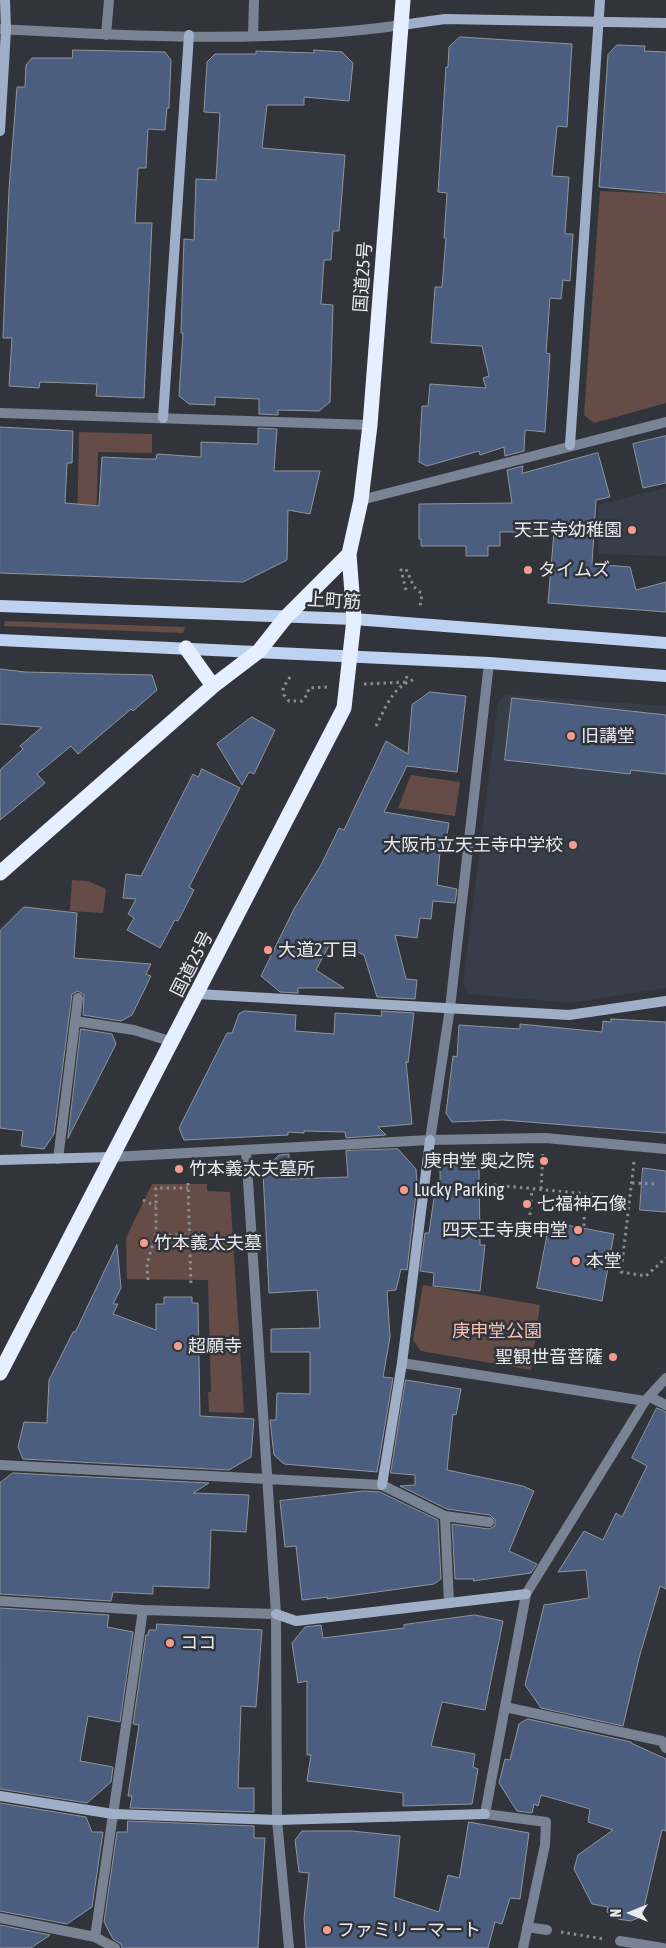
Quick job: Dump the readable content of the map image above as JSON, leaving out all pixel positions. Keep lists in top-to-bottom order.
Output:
{
  "streets": {
    "highway": ["国道25号"],
    "main road": ["上町筋"]
  },
  "crossings": [
    ["国道25号", "上町筋"]
  ],
  "parks": ["庚申堂公園"],
  "places": [
    "天王寺幼稚園",
    "タイムズ",
    "旧講堂",
    "大阪市立天王寺中学校",
    "大道2丁目",
    "庚申堂 奥之院",
    "竹本義太夫墓所",
    "Lucky Parking",
    "七福神石像",
    "四天王寺庚申堂",
    "竹本義太夫墓",
    "本堂",
    "超願寺",
    "聖観世音菩薩",
    "ココ",
    "ファミリーマート"
  ],
  "north": "left"
}
